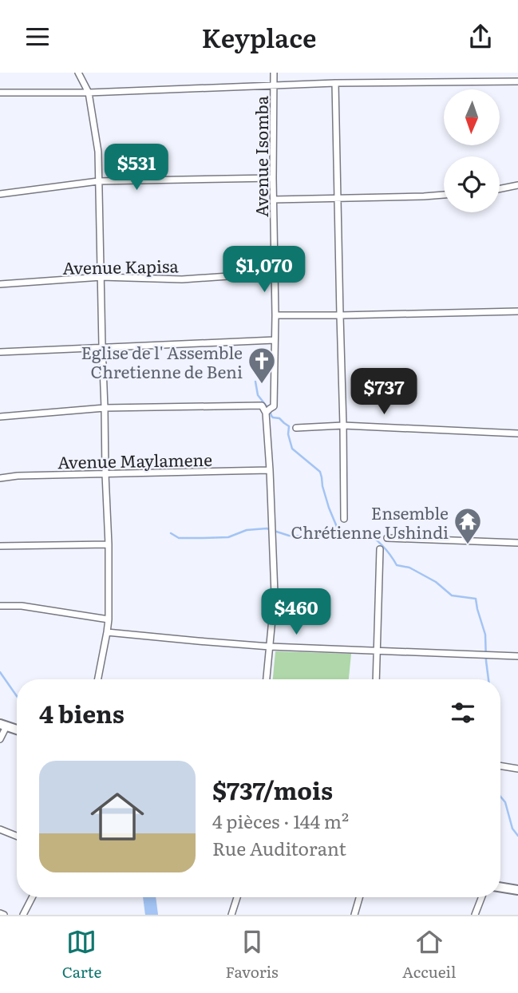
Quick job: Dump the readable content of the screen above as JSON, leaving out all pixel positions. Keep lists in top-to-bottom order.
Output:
{
  "streets": {
    "street": ["Avenue Isomba", "Avenue Kapisa", "Avenue Maylamene"]
  },
  "crossings": [
    ["Avenue Isomba", "Avenue Kapisa"],
    ["Avenue Isomba", "Avenue Maylamene"]
  ],
  "places": {
    "church": ["Eglise de l' Assemble Chretienne de Beni"],
    "temple": ["Ensemble Chrétienne Ushindi"]
  },
  "north": "bottom",
  "page": {
    "header": "Keyplace",
    "price": [
      "$531",
      "$1,070",
      "$737",
      "$460"
    ],
    "heading": "4 biens",
    "list": [
      {
        "name": "$737/mois",
        "note": "4 pièces · 144 m² · Rue Auditorant"
      }
    ],
    "tabs": ["Carte", "Favoris", "Accueil"]
  }
}
